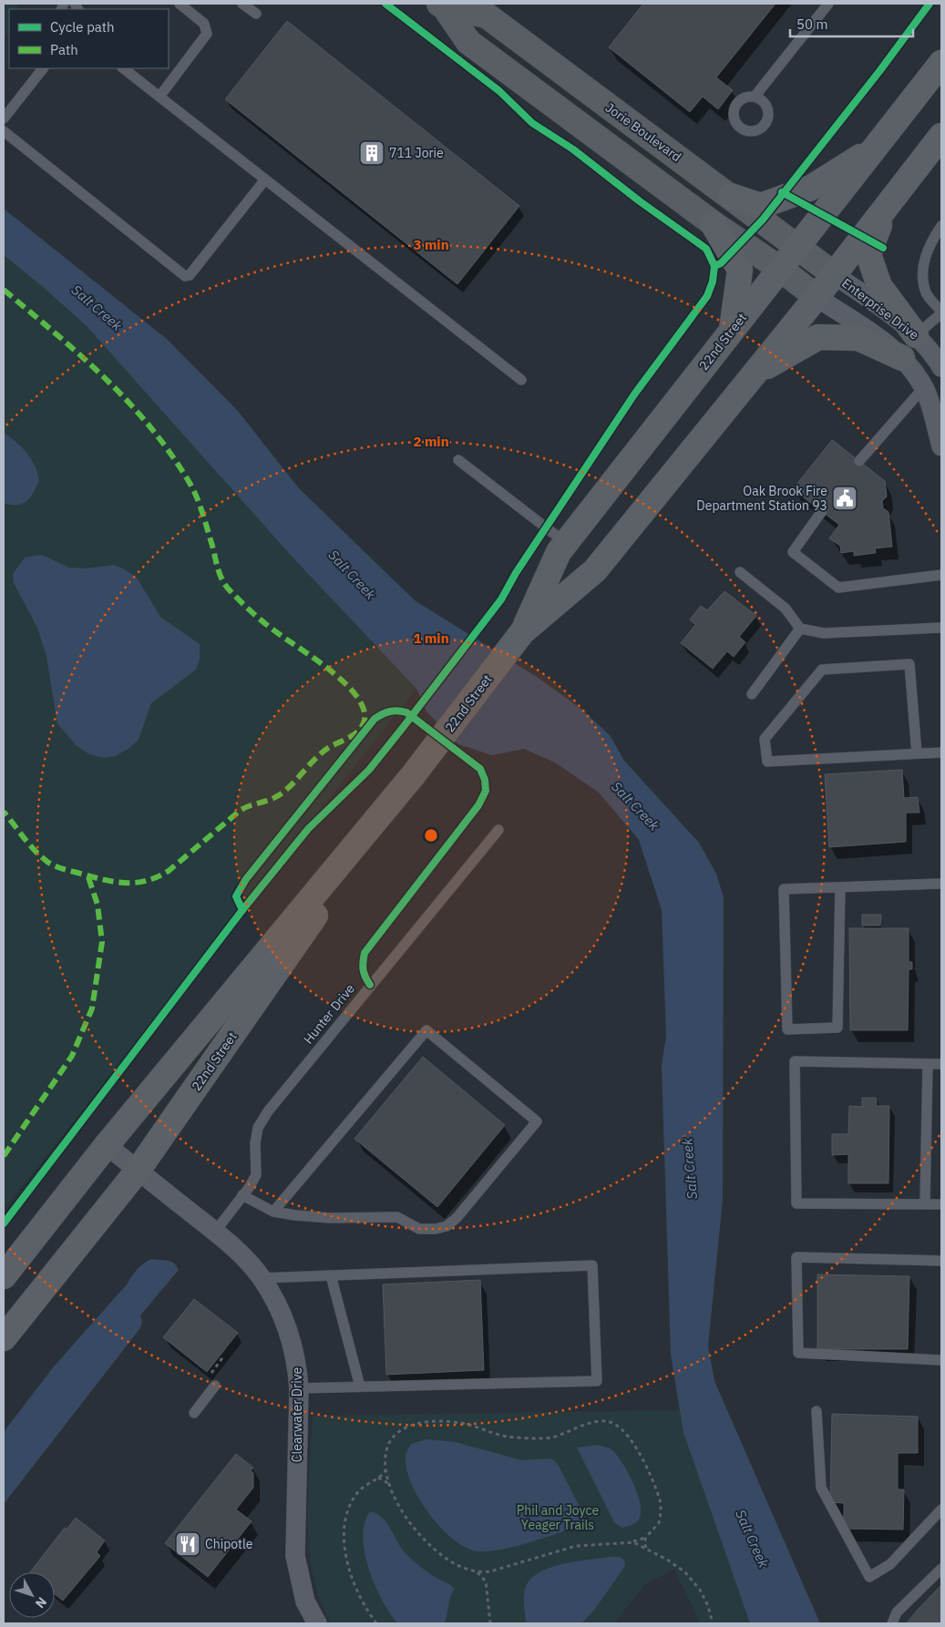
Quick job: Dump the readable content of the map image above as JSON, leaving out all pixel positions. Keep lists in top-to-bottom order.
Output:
{
  "streets": {
    "main road": ["Jorie Boulevard", "22nd Street"],
    "street": ["Enterprise Drive", "Clearwater Drive"],
    "lane": ["Hunter Drive"]
  },
  "crossings": [
    ["Jorie Boulevard", "Enterprise Drive"],
    ["Jorie Boulevard", "22nd Street"],
    ["Enterprise Drive", "22nd Street"],
    ["22nd Street", "Clearwater Drive"],
    ["Hunter Drive", "Clearwater Drive"]
  ],
  "water": ["Salt Creek"],
  "parks": ["Phil and Joyce Yeager Trails"],
  "places": {
    "building": ["711 Jorie"],
    "public building": ["Oak Brook Fire Department Station 93"],
    "restaurant": ["Chipotle"]
  },
  "legend": ["Cycle path", "Path"],
  "scale_bar": "50 m",
  "north": "bottom right",
  "rings": ["3 min", "2 min", "1 min"]
}
